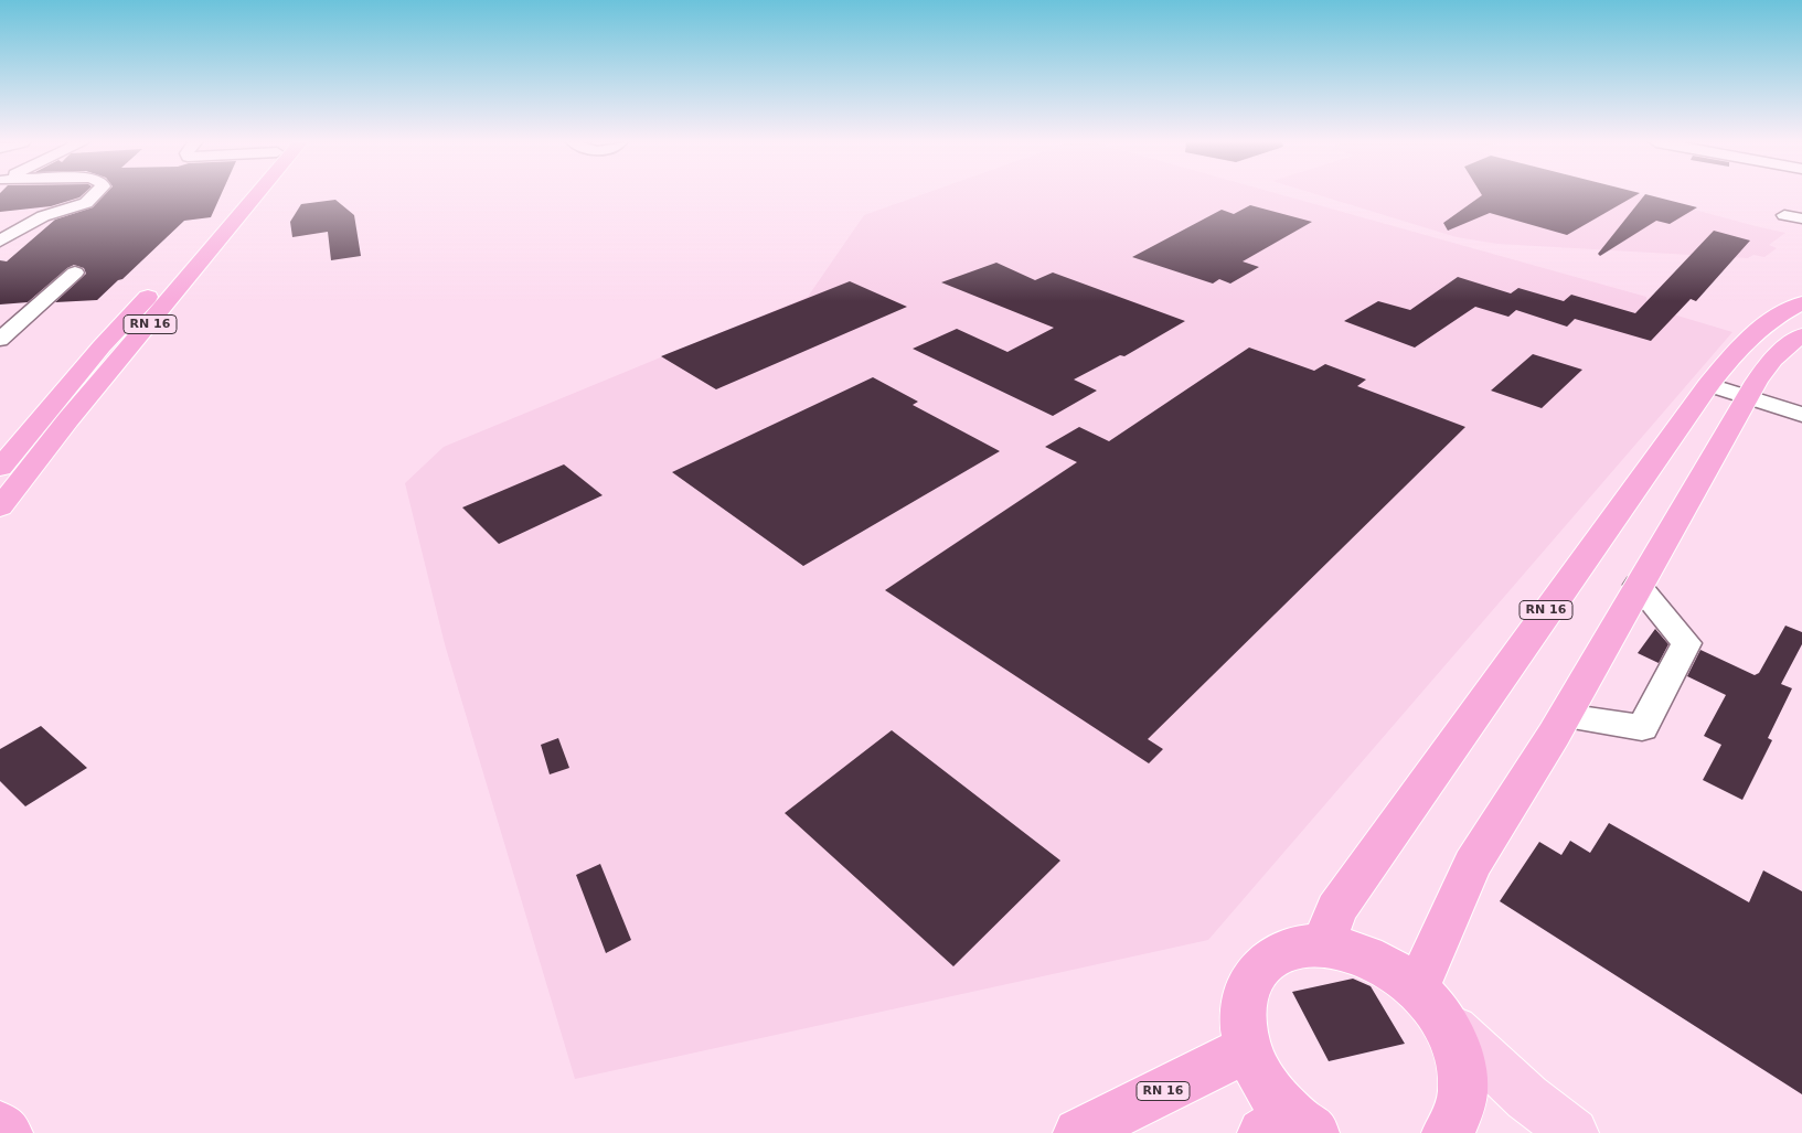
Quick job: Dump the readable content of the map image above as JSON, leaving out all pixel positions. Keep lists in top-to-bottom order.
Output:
{
  "streets": {
    "highway": ["RN 16"]
  }
}
